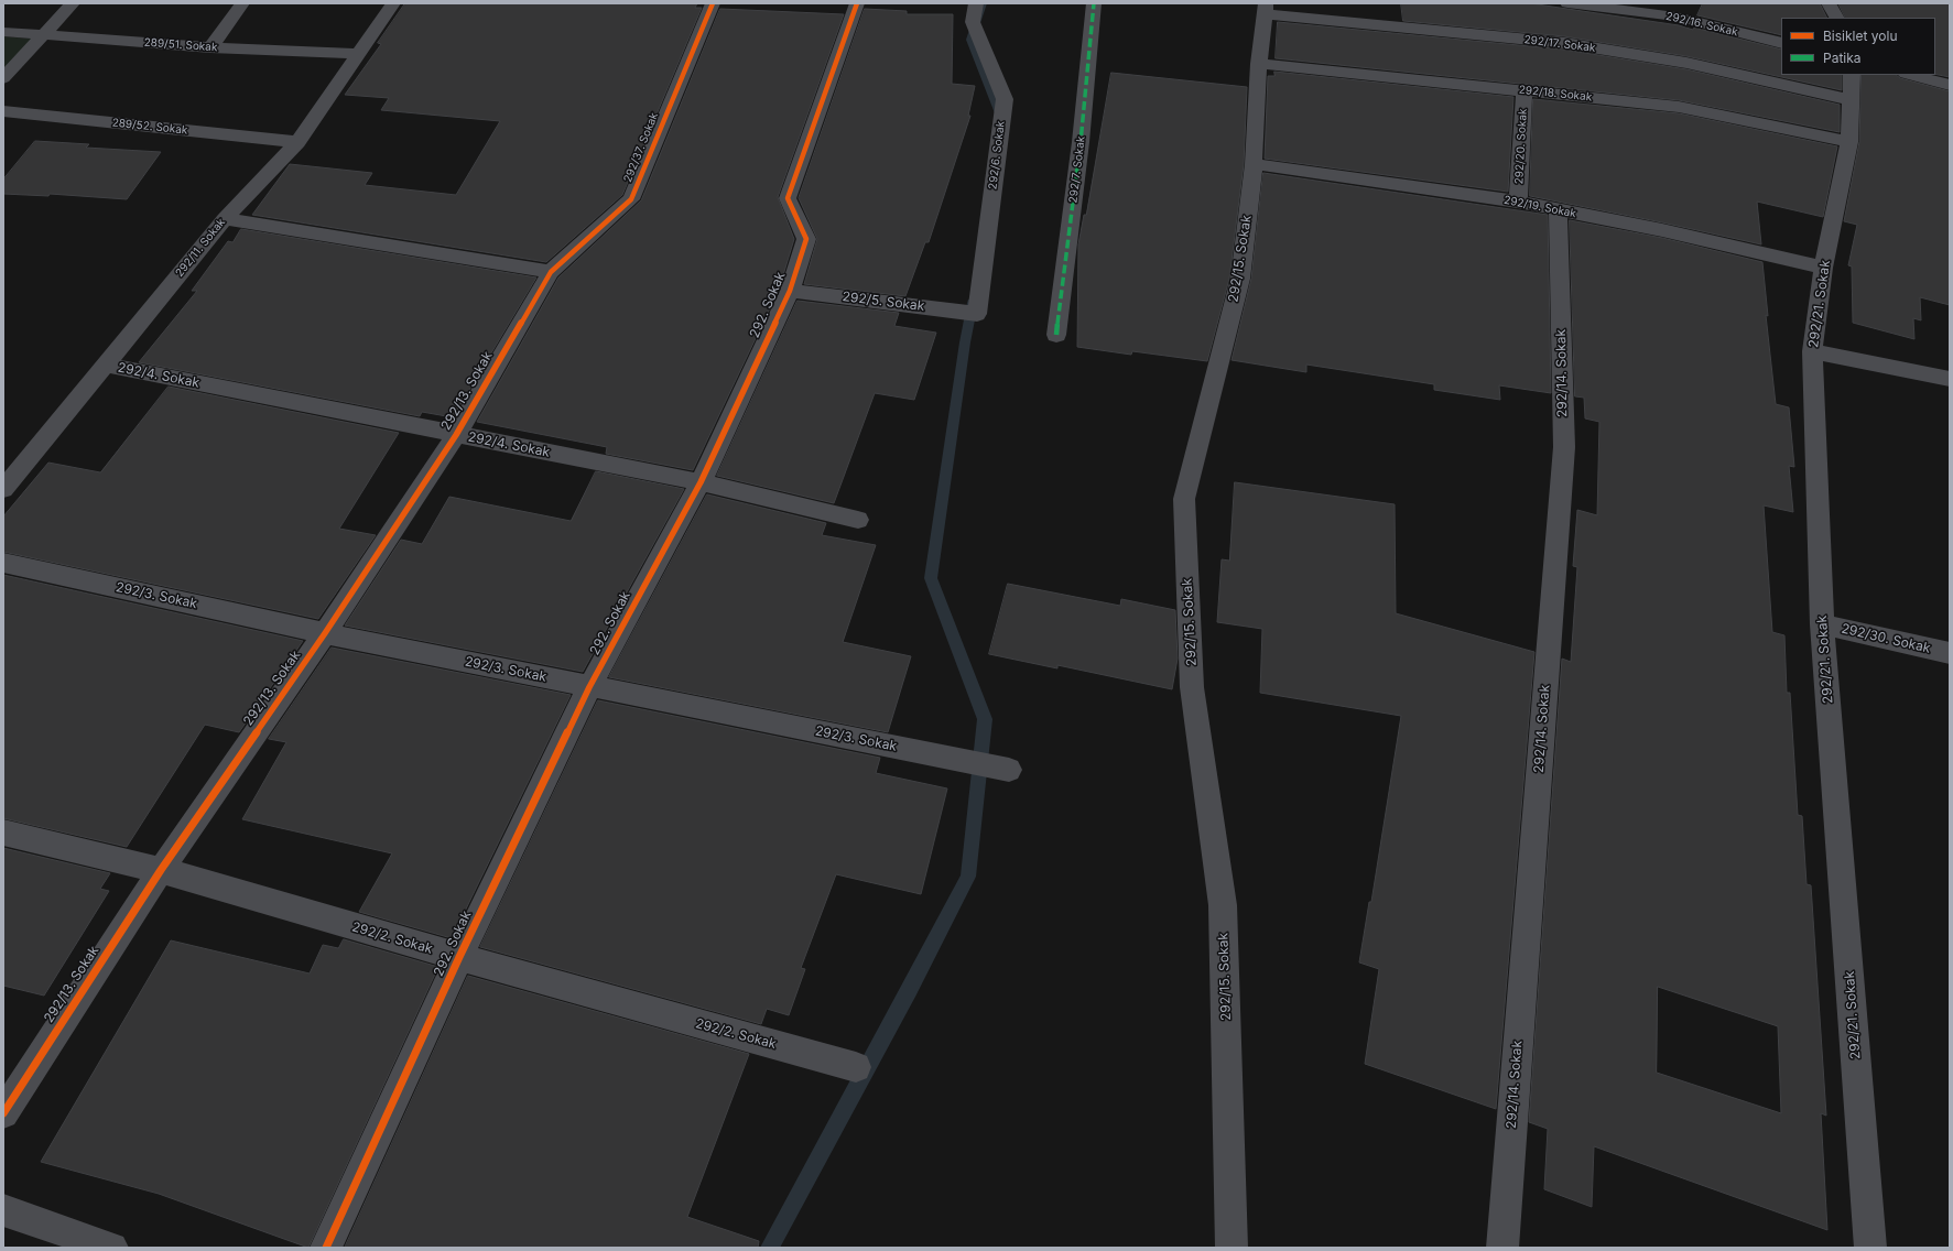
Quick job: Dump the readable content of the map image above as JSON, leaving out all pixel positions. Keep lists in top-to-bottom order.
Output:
{
  "streets": {
    "street": [
      "292/16. Sokak",
      "292/17. Sokak",
      "289/51. Sokak",
      "292/18. Sokak",
      "289/52. Sokak",
      "292/20. Sokak",
      "292/37. Sokak",
      "292/6. Sokak",
      "292/7. Sokak",
      "292/19. Sokak",
      "292/11. Sokak",
      "292/15. Sokak",
      "292/5. Sokak",
      "292/21. Sokak",
      "292. Sokak",
      "292/14. Sokak",
      "292/4. Sokak",
      "292/13. Sokak",
      "292/3. Sokak",
      "292/30. Sokak",
      "292/2. Sokak"
    ]
  },
  "crossings": [
    ["292/17. Sokak", "292/15. Sokak"],
    ["292/17. Sokak", "292/21. Sokak"],
    ["289/51. Sokak", "292/11. Sokak"],
    ["292/18. Sokak", "292/20. Sokak"],
    ["292/18. Sokak", "292/15. Sokak"],
    ["292/18. Sokak", "292/21. Sokak"],
    ["289/52. Sokak", "292/11. Sokak"],
    ["292/20. Sokak", "292/19. Sokak"],
    ["292/37. Sokak", "292/13. Sokak"],
    ["292/6. Sokak", "292/5. Sokak"],
    ["292/19. Sokak", "292/15. Sokak"],
    ["292/19. Sokak", "292/21. Sokak"],
    ["292/19. Sokak", "292/14. Sokak"],
    ["292/11. Sokak", "292/4. Sokak"],
    ["292/5. Sokak", "292. Sokak"],
    ["292/21. Sokak", "292/30. Sokak"],
    ["292. Sokak", "292/4. Sokak"],
    ["292. Sokak", "292/3. Sokak"],
    ["292. Sokak", "292/2. Sokak"],
    ["292/4. Sokak", "292/13. Sokak"],
    ["292/13. Sokak", "292/3. Sokak"],
    ["292/13. Sokak", "292/2. Sokak"]
  ],
  "legend": ["Bisiklet yolu", "Patika"]
}
